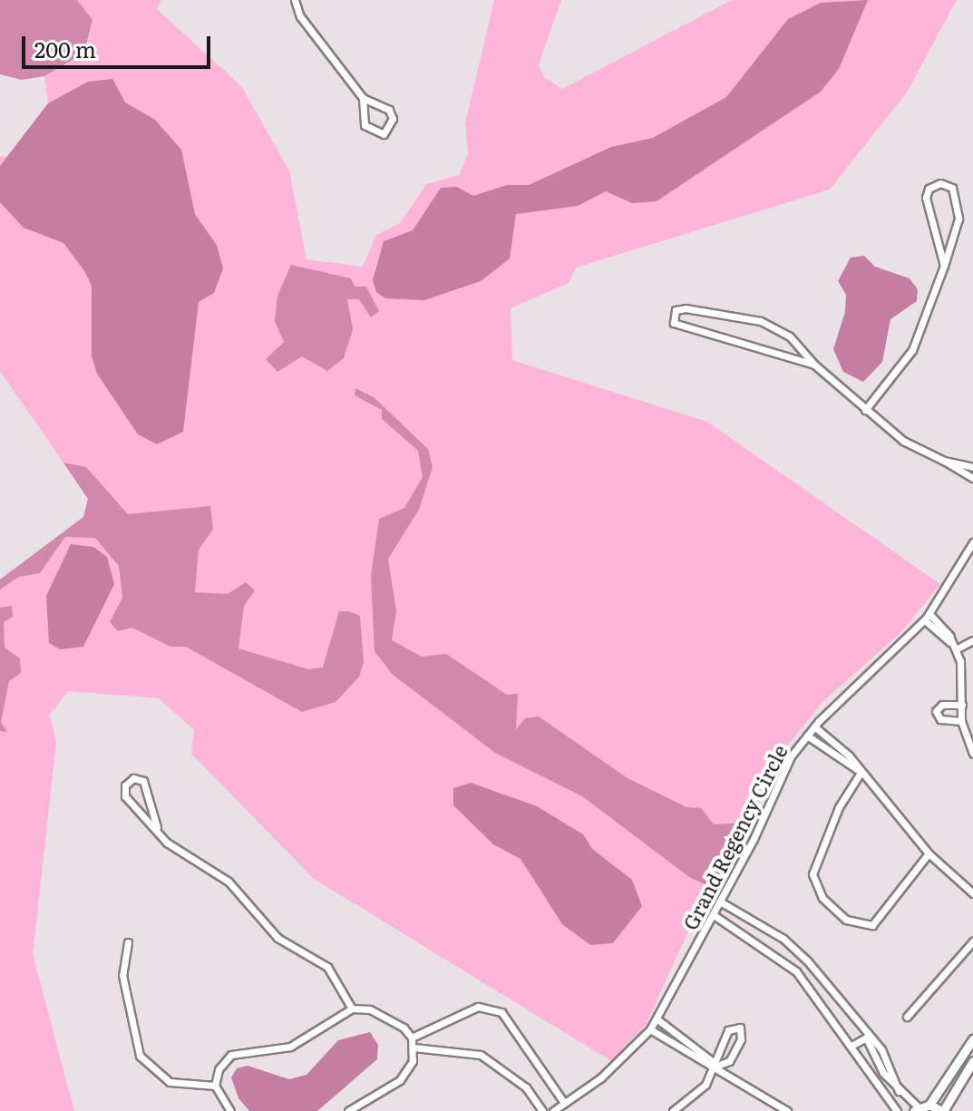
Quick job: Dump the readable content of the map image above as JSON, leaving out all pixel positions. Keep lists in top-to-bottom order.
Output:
{
  "streets": {
    "street": ["Grand Regency Circle"]
  },
  "scale_bar": "200 m"
}
